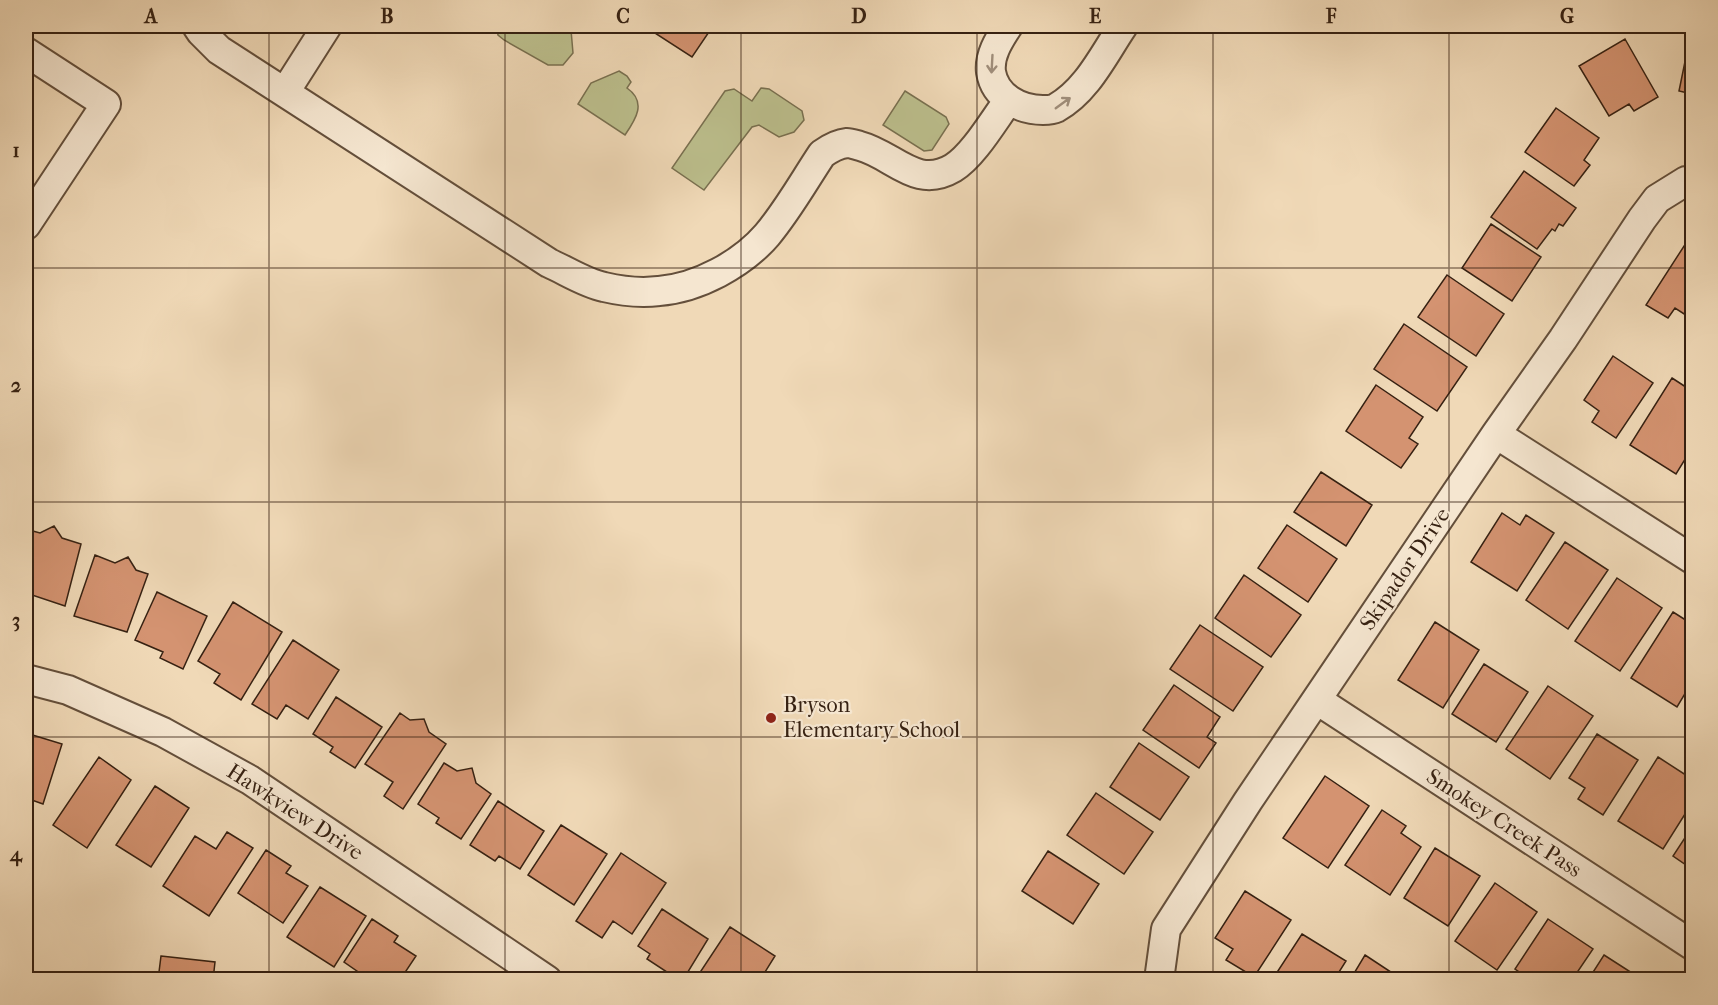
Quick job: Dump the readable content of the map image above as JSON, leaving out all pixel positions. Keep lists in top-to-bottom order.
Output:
{
  "streets": {
    "street": ["Skipador Drive", "Hawkview Drive", "Smokey Creek Pass"]
  },
  "crossings": [
    ["Skipador Drive", "Smokey Creek Pass"]
  ],
  "places": ["Bryson Elementary School"],
  "grid": {
    "columns": [
      "A",
      "B",
      "C",
      "D",
      "E",
      "F",
      "G"
    ],
    "rows": [
      "1",
      "2",
      "3",
      "4"
    ]
  }
}
